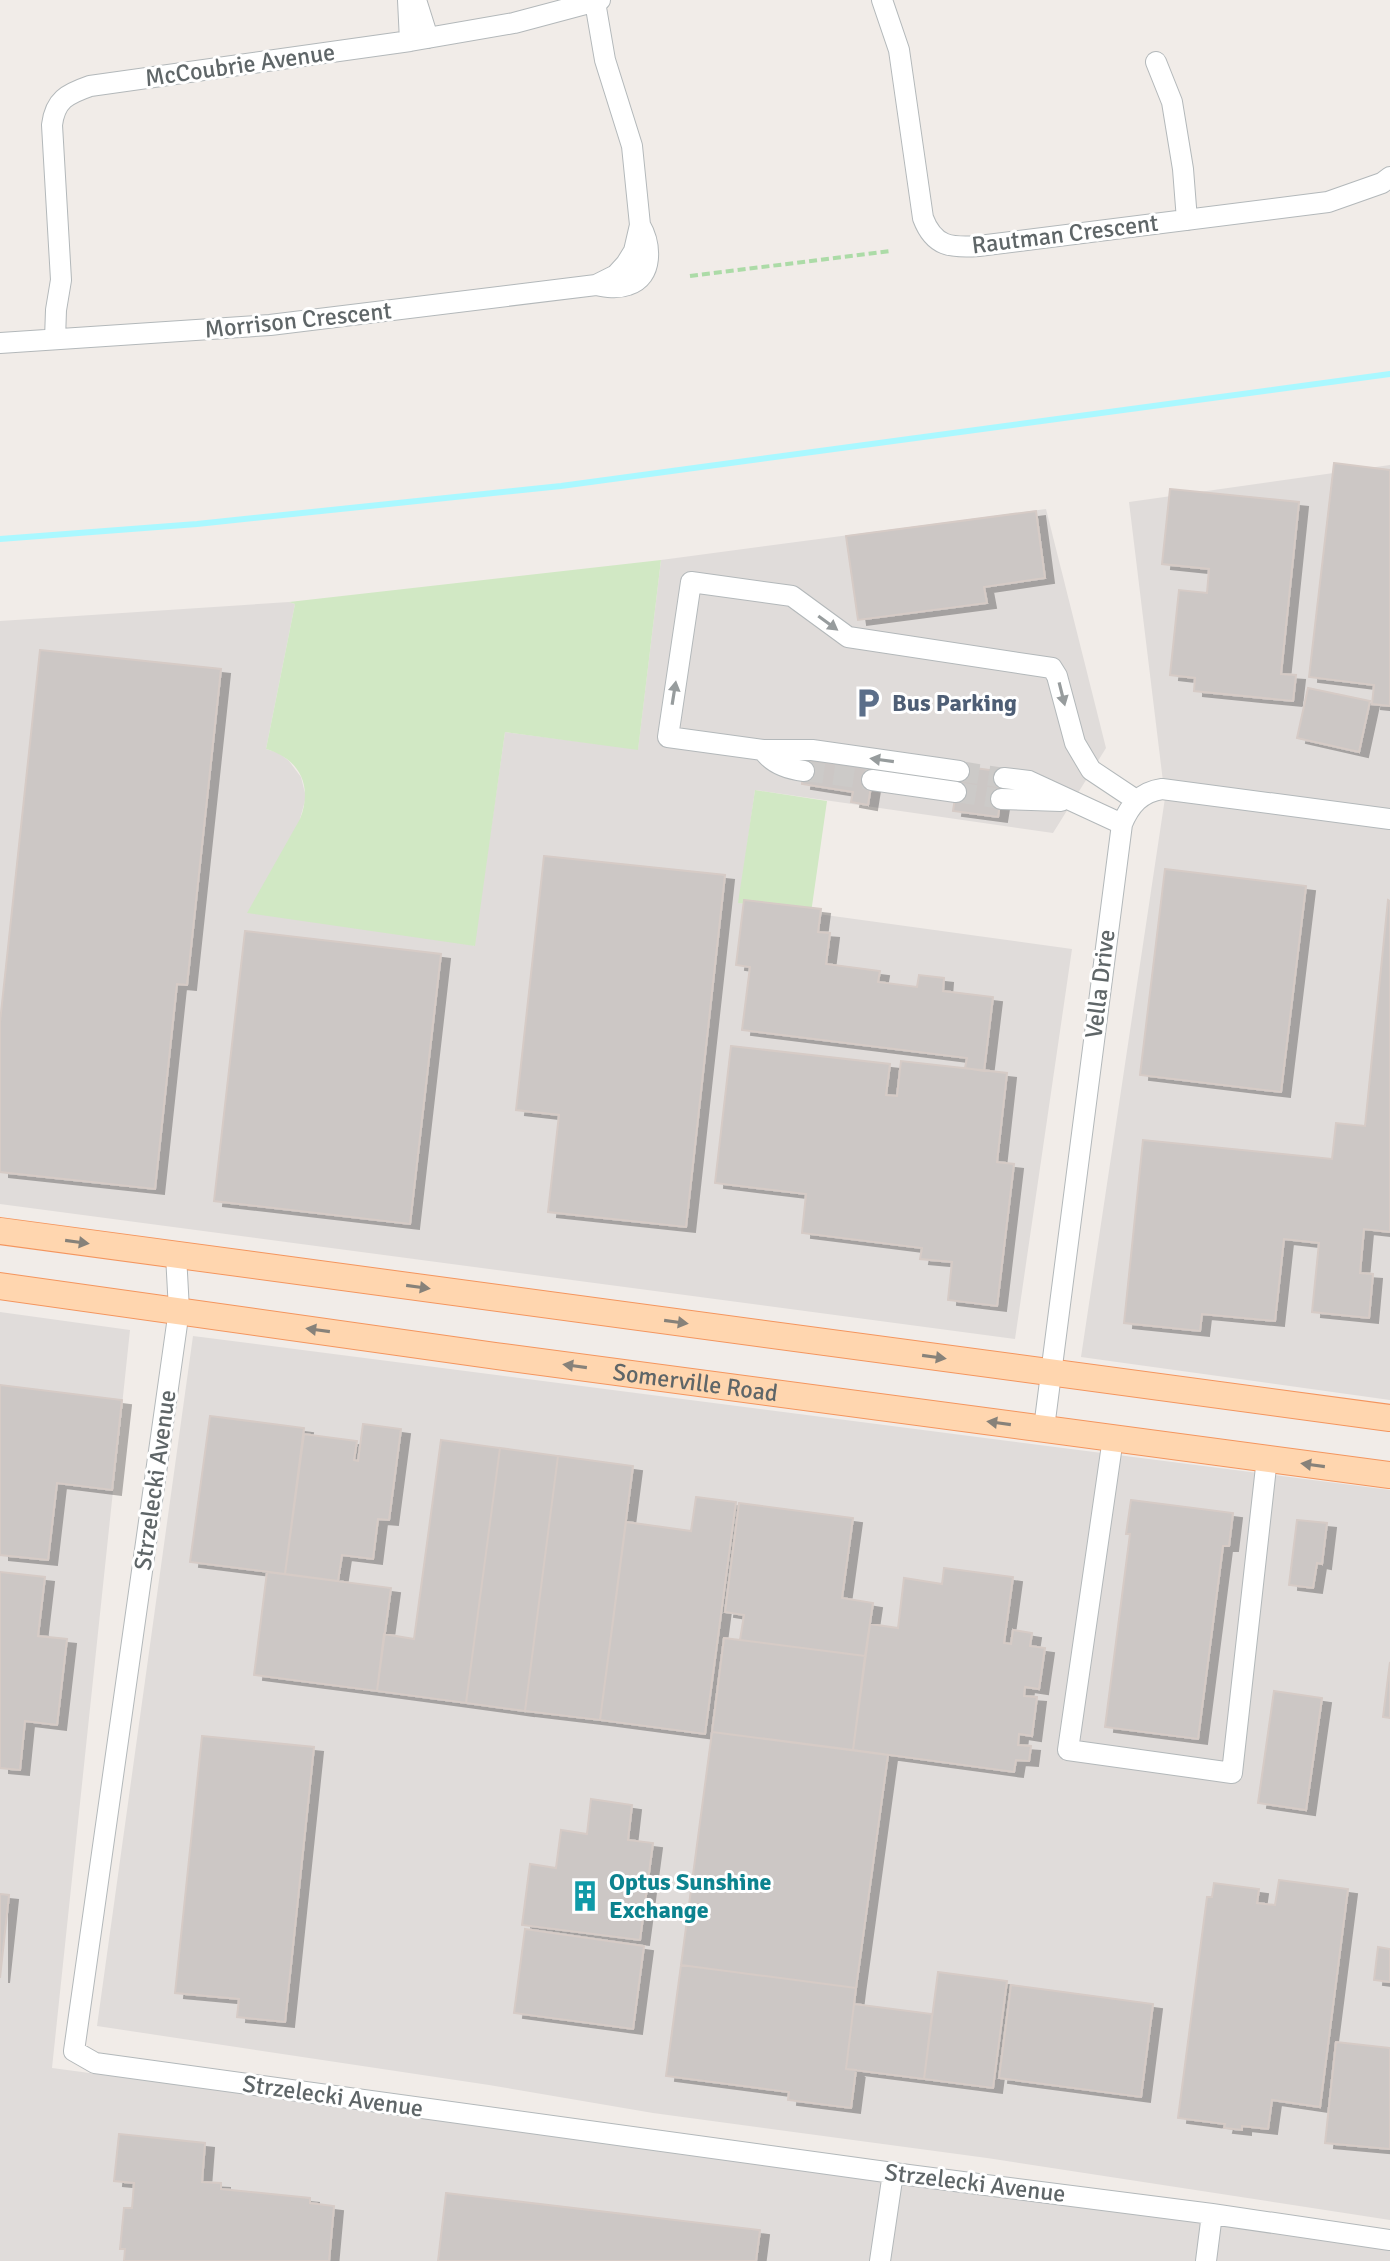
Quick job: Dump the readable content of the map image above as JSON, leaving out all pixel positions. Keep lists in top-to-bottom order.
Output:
{
  "streets": {
    "main road": ["Somerville Road"],
    "street": [
      "McCoubrie Avenue",
      "Rautman Crescent",
      "Morrison Crescent",
      "Vella Drive",
      "Strzelecki Avenue"
    ]
  },
  "crossings": [
    ["McCoubrie Avenue", "Morrison Crescent"],
    ["Vella Drive", "Somerville Road"],
    ["Somerville Road", "Strzelecki Avenue"]
  ],
  "places": {
    "parking": ["Bus Parking"],
    "building": ["Optus Sunshine Exchange"]
  }
}
